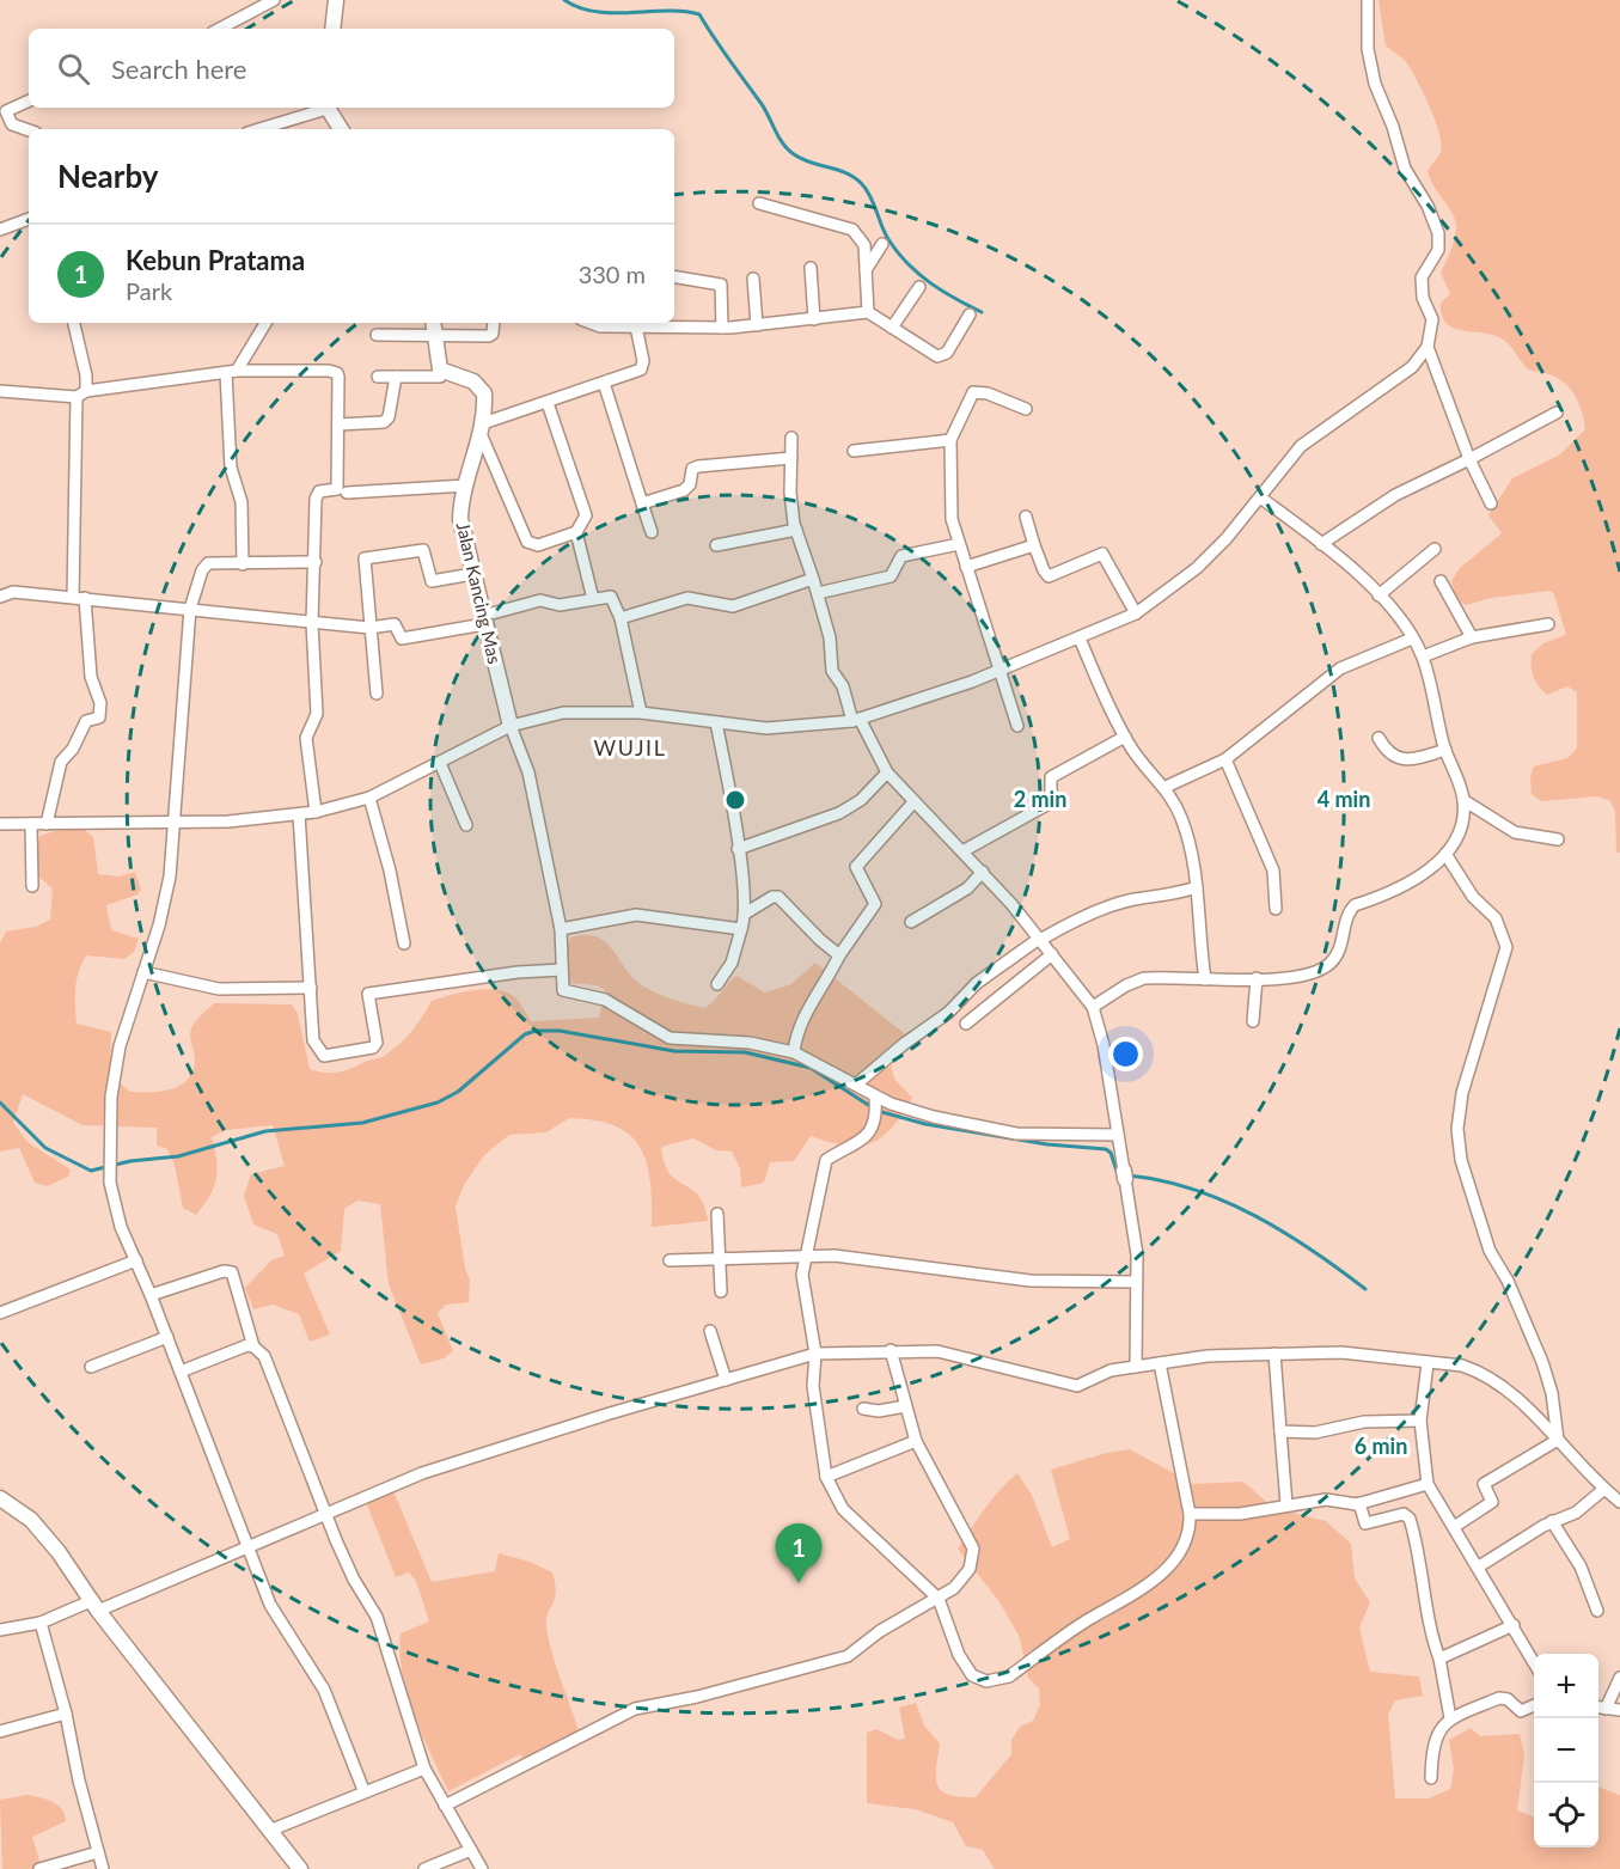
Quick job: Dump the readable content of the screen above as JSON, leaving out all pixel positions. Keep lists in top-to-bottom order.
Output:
{
  "streets": {
    "street": ["Jalan Kancing Mas"]
  },
  "districts": ["WUJIL"],
  "page": {
    "search": "Search here",
    "heading": "Nearby",
    "list": [
      {
        "mark": "1",
        "name": "Kebun Pratama",
        "note": "Park",
        "value": "330 m"
      }
    ],
    "pins": "1",
    "map_buttons": ["+", "−"]
  },
  "rings": ["2 min", "4 min", "6 min"]
}
